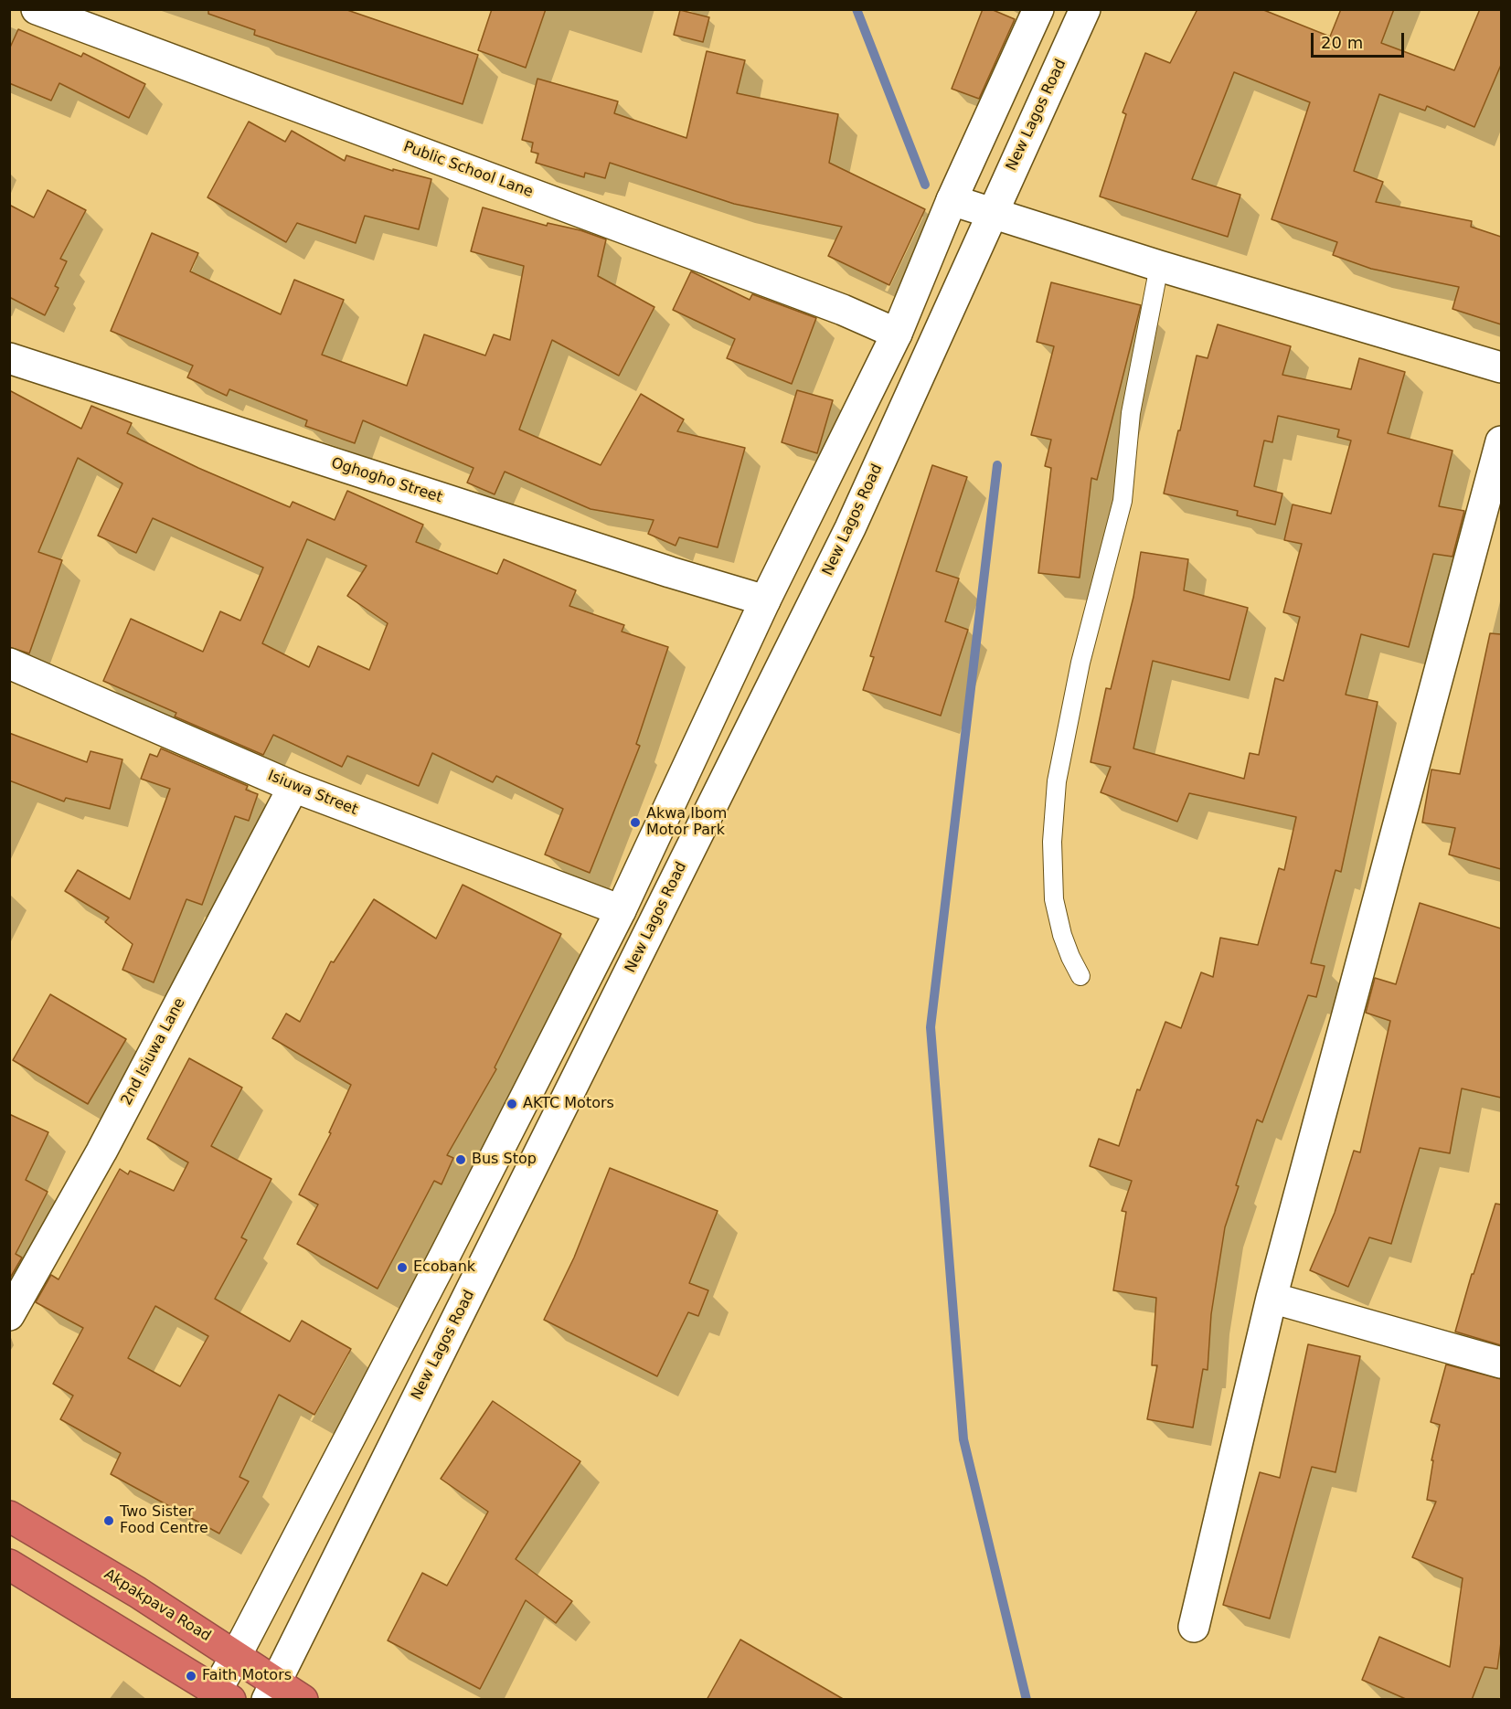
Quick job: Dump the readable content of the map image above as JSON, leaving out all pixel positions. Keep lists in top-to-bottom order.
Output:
{
  "streets": {
    "highway": ["Akpakpava Road"],
    "street": [
      "New Lagos Road",
      "Public School Lane",
      "Oghogho Street",
      "Isiuwa Street",
      "2nd Isiuwa Lane"
    ]
  },
  "crossings": [
    ["New Lagos Road", "Akpakpava Road"],
    ["Isiuwa Street", "2nd Isiuwa Lane"]
  ],
  "places": [
    "Akwa Ibom Motor Park",
    "AKTC Motors",
    "Bus Stop",
    "Ecobank",
    "Two Sister Food Centre",
    "Faith Motors"
  ],
  "scale_bar": "20 m"
}
